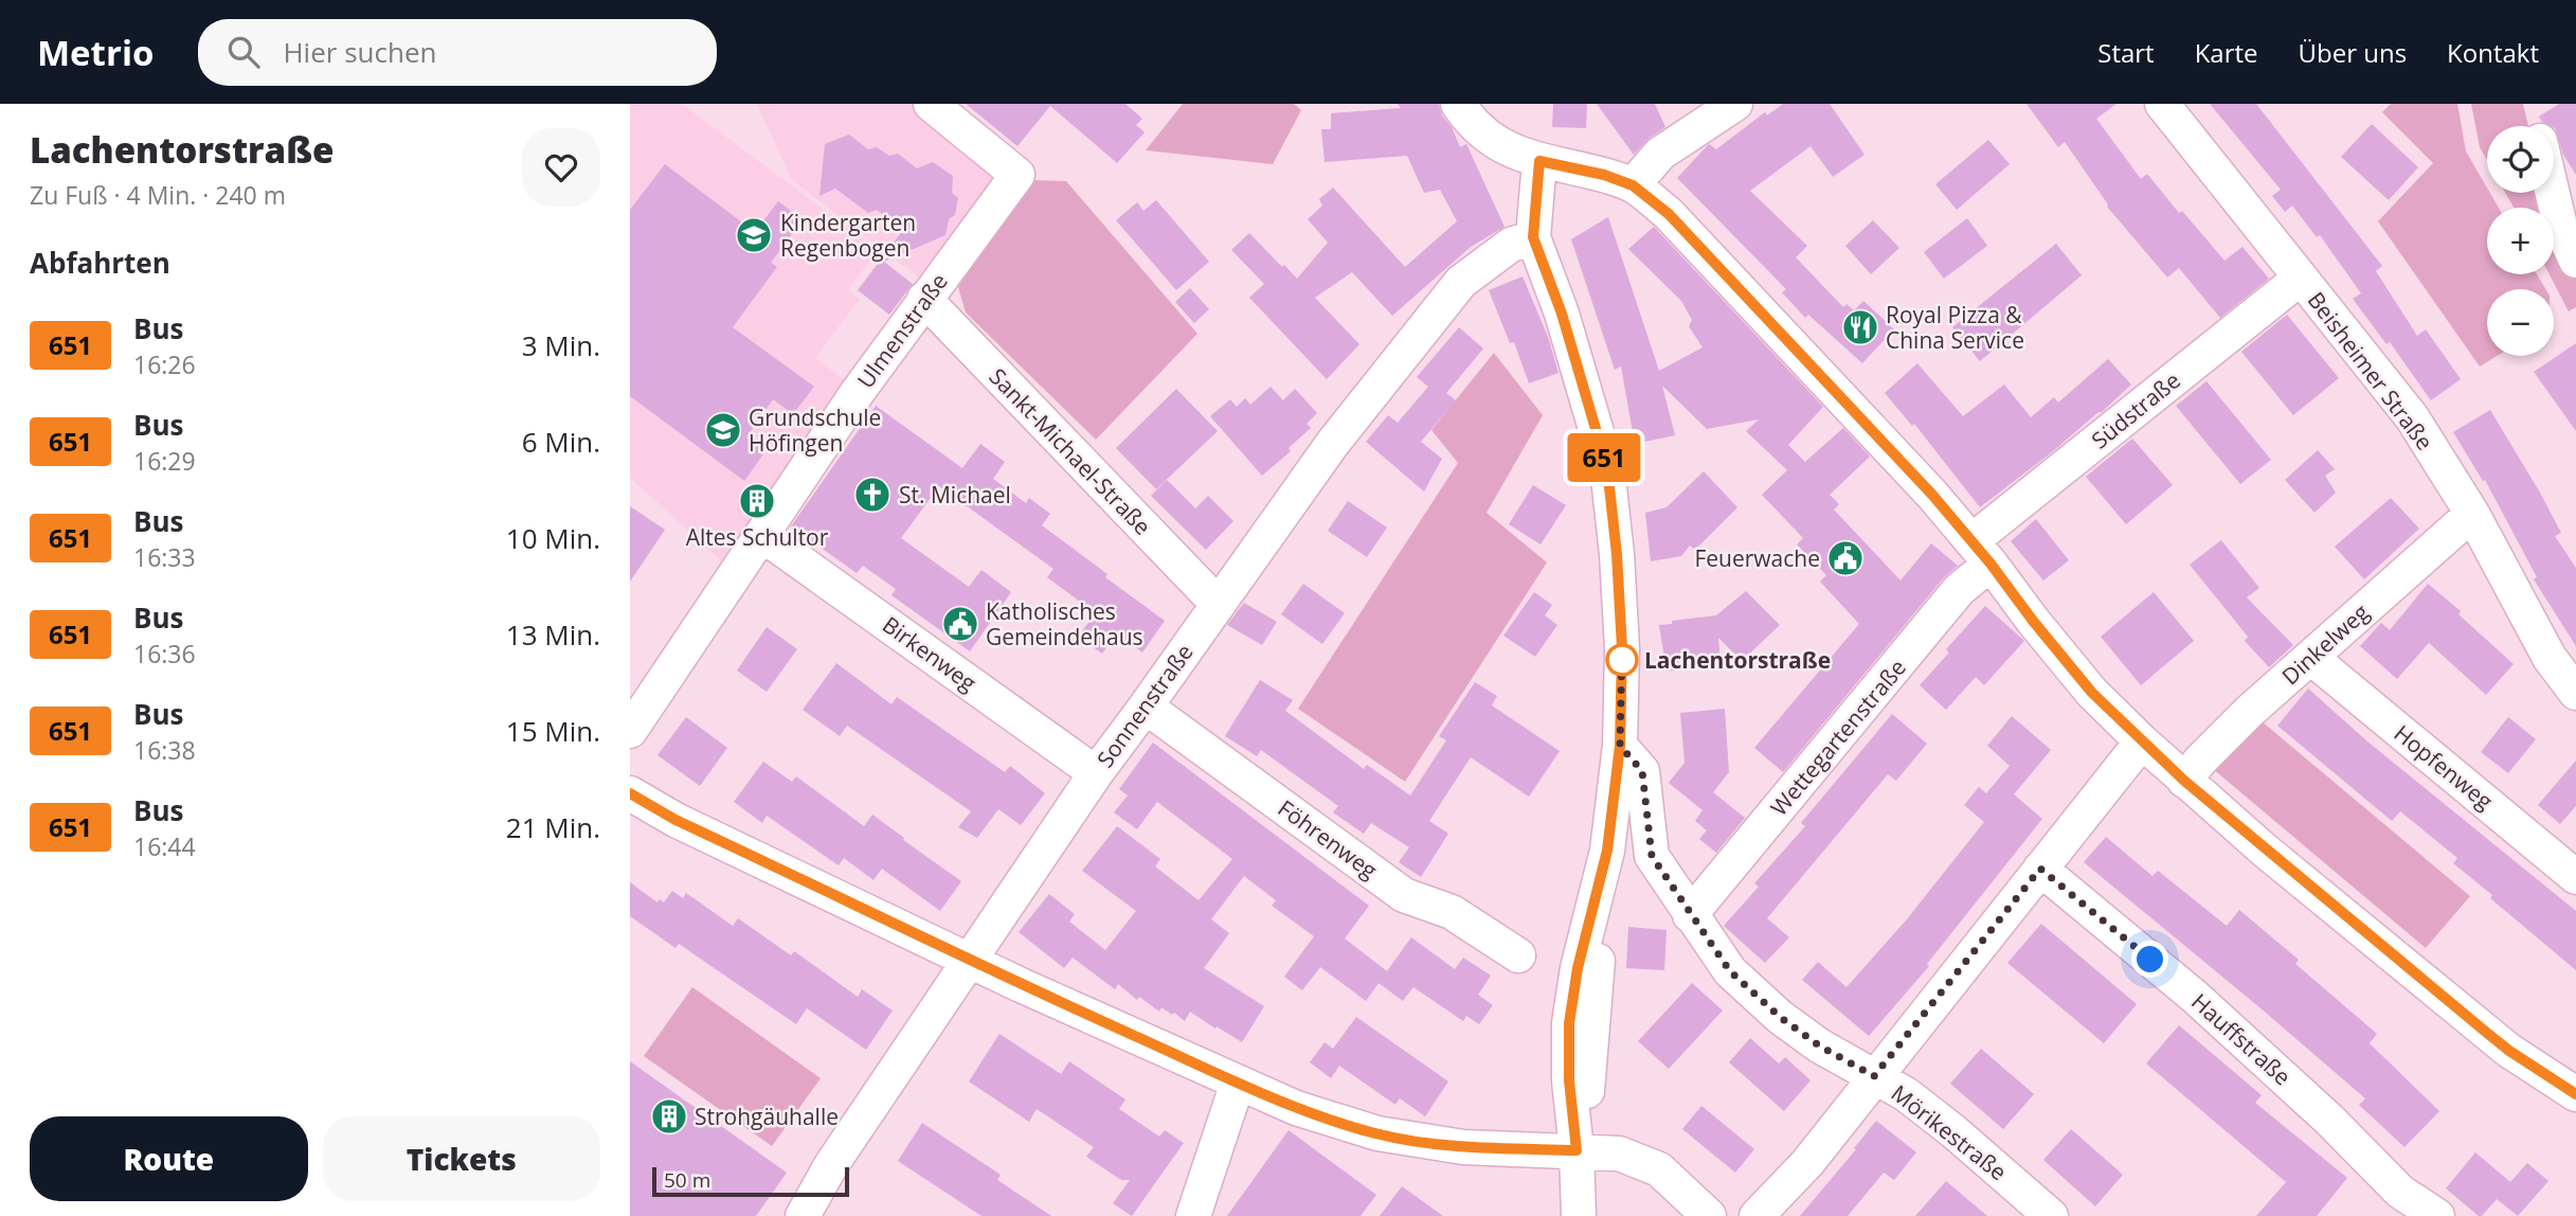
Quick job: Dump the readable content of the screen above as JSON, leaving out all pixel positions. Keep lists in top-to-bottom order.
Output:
{
  "streets": {
    "street": [
      "Ulmenstraße",
      "Beisheimer Straße",
      "Südstraße",
      "Sankt-Michael-Straße",
      "Dinkelweg",
      "Birkenweg",
      "Sonnenstraße",
      "Wettegartenstraße",
      "Hopfenweg",
      "Föhrenweg",
      "Hauffstraße",
      "Mörikestraße"
    ]
  },
  "crossings": [
    ["Ulmenstraße", "Sankt-Michael-Straße"],
    ["Ulmenstraße", "Birkenweg"],
    ["Beisheimer Straße", "Südstraße"],
    ["Beisheimer Straße", "Dinkelweg"],
    ["Südstraße", "Wettegartenstraße"],
    ["Sankt-Michael-Straße", "Sonnenstraße"],
    ["Dinkelweg", "Hopfenweg"],
    ["Birkenweg", "Sonnenstraße"],
    ["Sonnenstraße", "Föhrenweg"],
    ["Wettegartenstraße", "Mörikestraße"]
  ],
  "places": {
    "school or university": ["Kindergarten Regenbogen", "Grundschule Höfingen"],
    "restaurant": ["Royal Pizza & China Service"],
    "church": ["St. Michael"],
    "building": ["Altes Schultor", "Strohgäuhalle"],
    "public building": ["Feuerwache", "Katholisches Gemeindehaus"],
    "other": ["Lachentorstraße"]
  },
  "lines": ["bus line 651"],
  "scale_bar": "50 m",
  "page": {
    "header": "Metrio",
    "search": "Hier suchen",
    "nav": [
      "Start",
      "Karte",
      "Über uns",
      "Kontakt"
    ],
    "heading": [
      ["Lachentorstraße", "Zu Fuß · 4 Min. · 240 m"],
      "Abfahrten"
    ],
    "on_map": "651",
    "map_buttons": ["+", "−"],
    "list": [
      {
        "mark": "651",
        "name": "Bus",
        "note": "16:26",
        "value": "3 Min."
      },
      {
        "mark": "651",
        "name": "Bus",
        "note": "16:29",
        "value": "6 Min."
      },
      {
        "mark": "651",
        "name": "Bus",
        "note": "16:33",
        "value": "10 Min."
      },
      {
        "mark": "651",
        "name": "Bus",
        "note": "16:36",
        "value": "13 Min."
      },
      {
        "mark": "651",
        "name": "Bus",
        "note": "16:38",
        "value": "15 Min."
      },
      {
        "mark": "651",
        "name": "Bus",
        "note": "16:44",
        "value": "21 Min."
      }
    ],
    "buttons": ["Route", "Tickets"],
    "scale": "50 m"
  }
}
